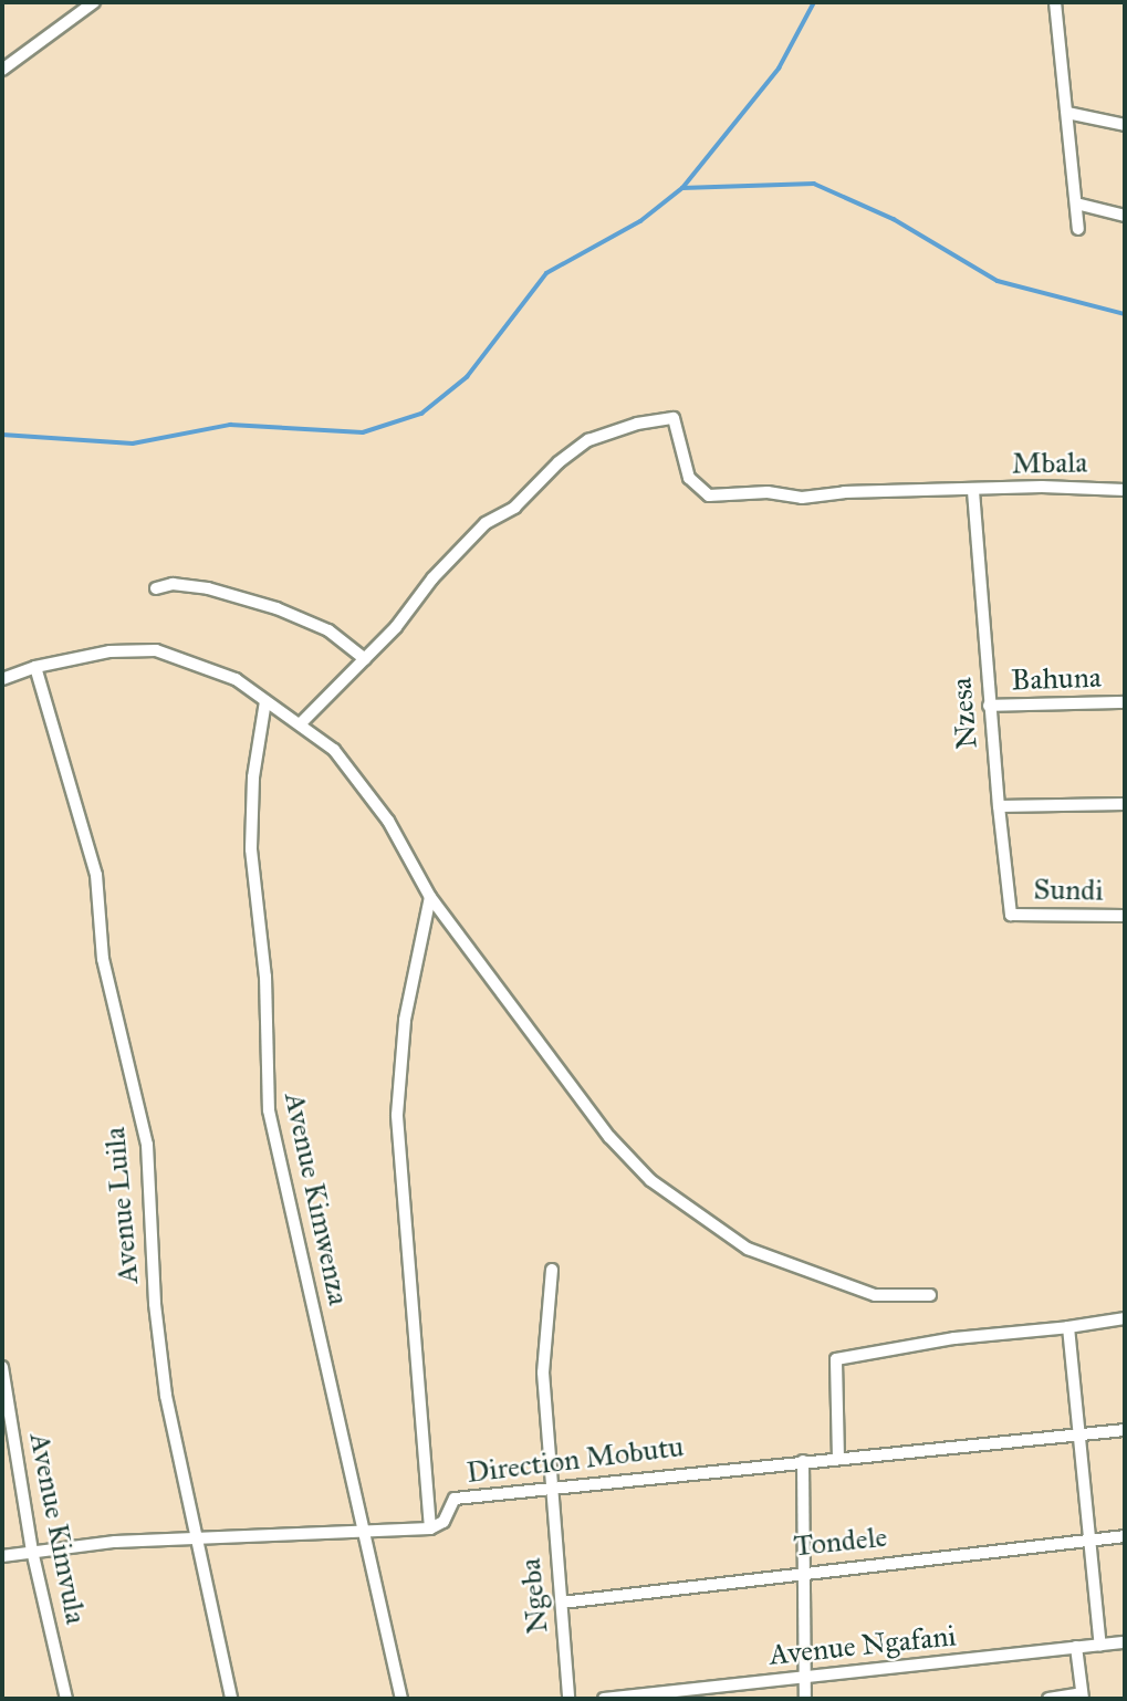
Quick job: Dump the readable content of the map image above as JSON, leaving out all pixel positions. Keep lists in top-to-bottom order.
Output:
{
  "streets": {
    "street": [
      "Mbala",
      "Bahuna",
      "Nzesa",
      "Sundi",
      "Avenue Kimwenza",
      "Avenue Luila",
      "Direction Mobutu",
      "Avenue Kimvula",
      "Tondele",
      "Ngeba",
      "Avenue Ngafani"
    ]
  },
  "crossings": [
    ["Mbala", "Nzesa"],
    ["Bahuna", "Nzesa"],
    ["Nzesa", "Sundi"],
    ["Direction Mobutu", "Ngeba"],
    ["Tondele", "Ngeba"]
  ]
}
